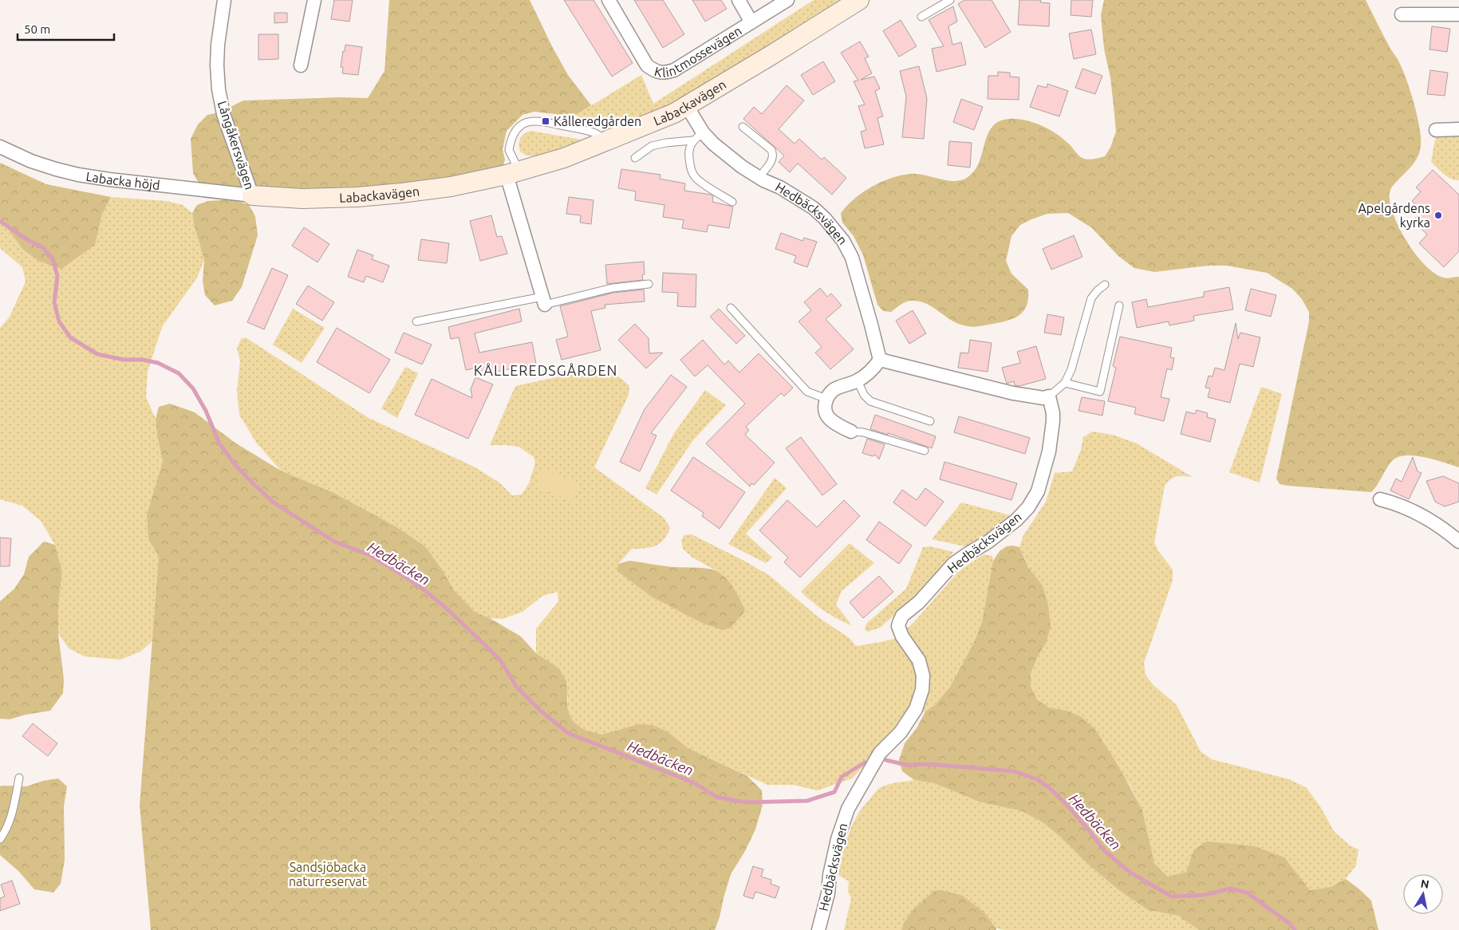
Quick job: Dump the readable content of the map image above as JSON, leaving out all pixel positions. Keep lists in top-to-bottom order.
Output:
{
  "streets": {
    "street": [
      "Klintmossevägen",
      "Labackavägen",
      "Långåkersvägen",
      "Labacka höjd",
      "Hedbäcksvägen"
    ]
  },
  "crossings": [
    ["Labackavägen", "Långåkersvägen"],
    ["Labackavägen", "Labacka höjd"],
    ["Labackavägen", "Hedbäcksvägen"],
    ["Långåkersvägen", "Labacka höjd"]
  ],
  "districts": ["KÅLLEREDSGÅRDEN"],
  "water": ["Hedbäcken"],
  "parks": ["Sandsjöbacka naturreservat"],
  "places": {
    "transit": ["Kålleredgården"],
    "other": ["Apelgårdens kyrka"]
  },
  "scale_bar": "50 m",
  "north": "top"
}
